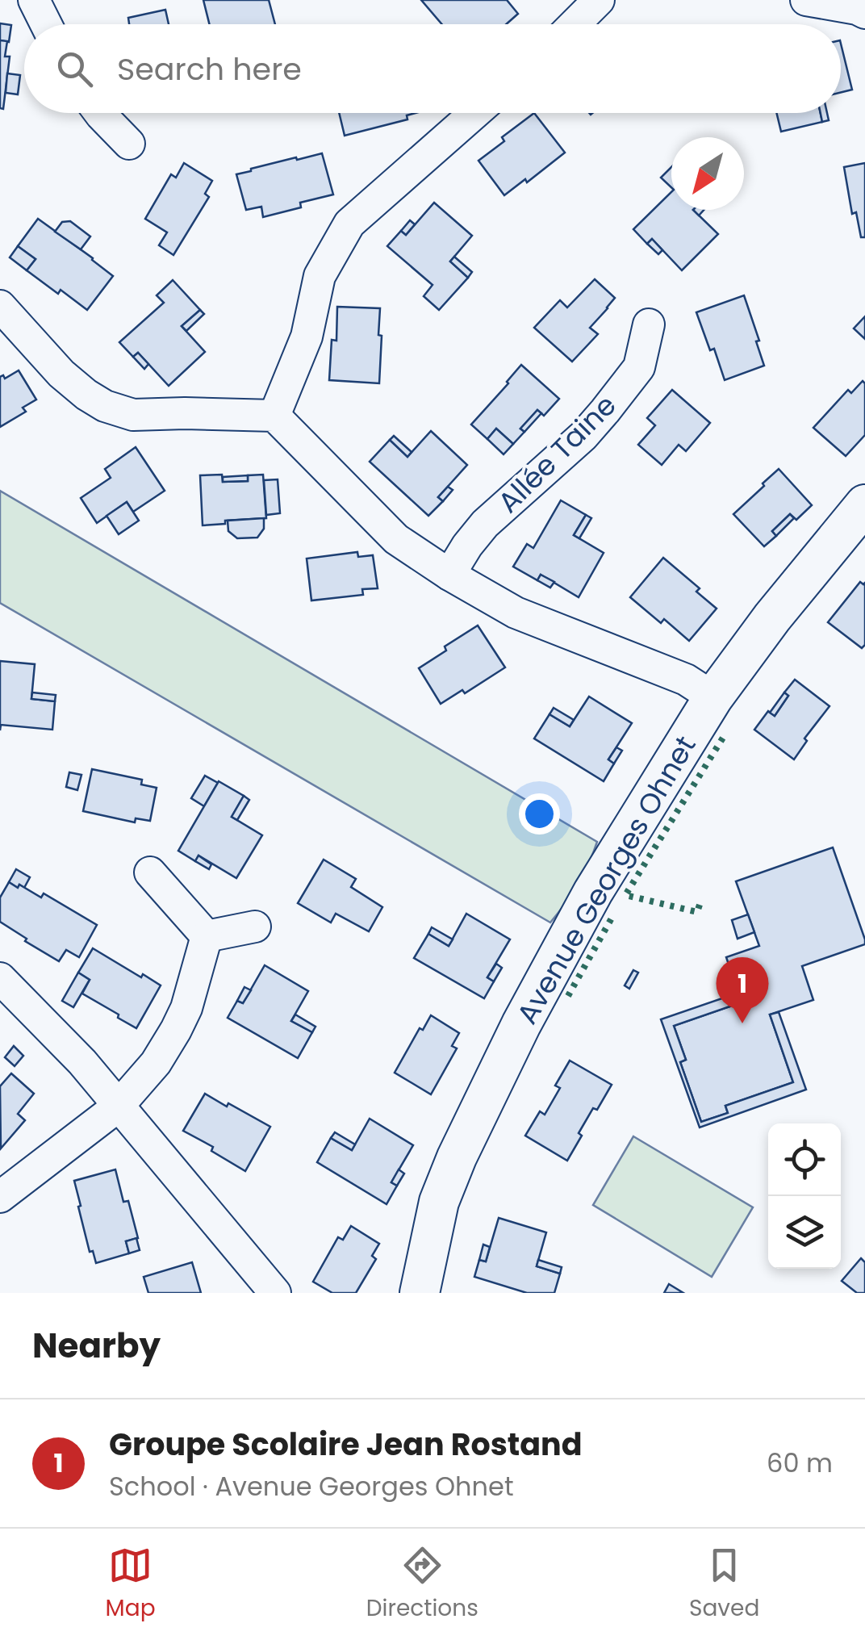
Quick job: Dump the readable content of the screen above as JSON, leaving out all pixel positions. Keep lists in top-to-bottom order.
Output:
{
  "streets": {
    "street": ["Allée Taine", "Avenue Georges Ohnet"]
  },
  "north": "bottom left",
  "page": {
    "search": "Search here",
    "pins": "1",
    "heading": "Nearby",
    "list": [
      {
        "mark": "1",
        "name": "Groupe Scolaire Jean Rostand",
        "note": "School · Avenue Georges Ohnet",
        "value": "60 m"
      }
    ],
    "nav": ["Map", "Directions", "Saved"]
  }
}
